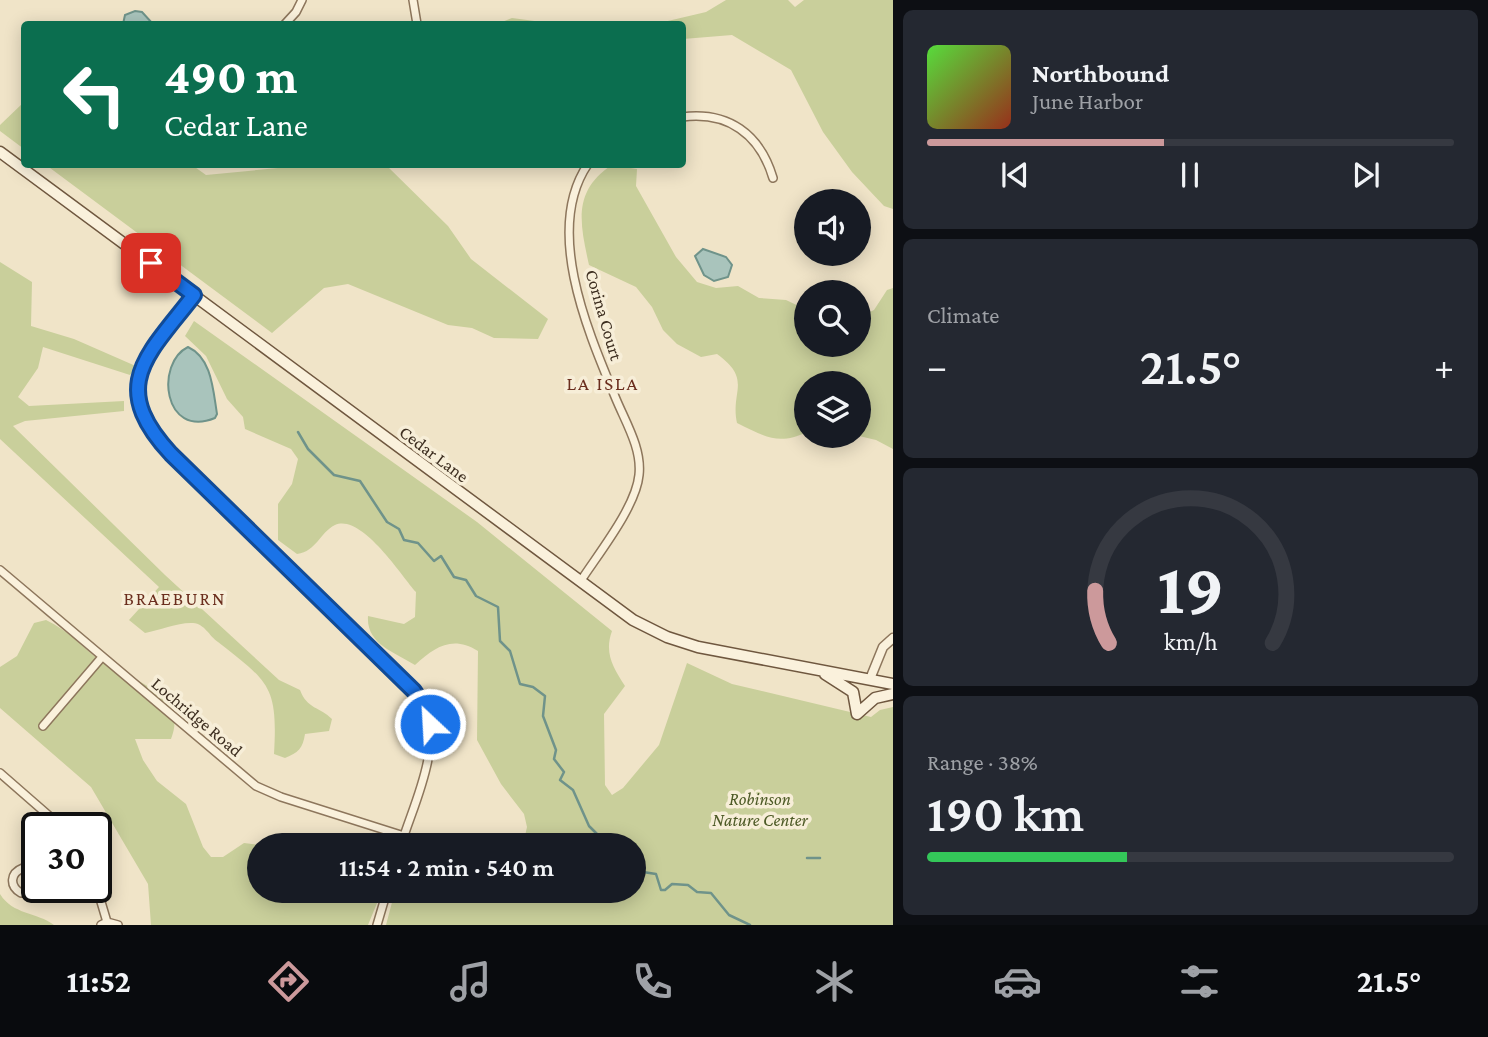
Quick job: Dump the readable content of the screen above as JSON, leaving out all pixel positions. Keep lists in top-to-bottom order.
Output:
{
  "streets": {
    "main road": ["Cedar Lane"],
    "street": ["Corina Court", "Lochridge Road"]
  },
  "crossings": [
    ["Corina Court", "Cedar Lane"]
  ],
  "districts": ["LA ISLA", "BRAEBURN"],
  "parks": ["Robinson Nature Center"],
  "page": {
    "turn": ["490 m", "Cedar Lane"],
    "song": ["Northbound", "June Harbor"],
    "tile": [
      "Climate",
      ["Range · 38%", "190 km"]
    ],
    "heat": ["−", "21.5°", "+"],
    "limit": "30",
    "trip": "11:54 · 2 min · 540 m",
    "tabs": ["11:52", "21.5°"],
    "gauge": ["19", "km/h"]
  }
}
